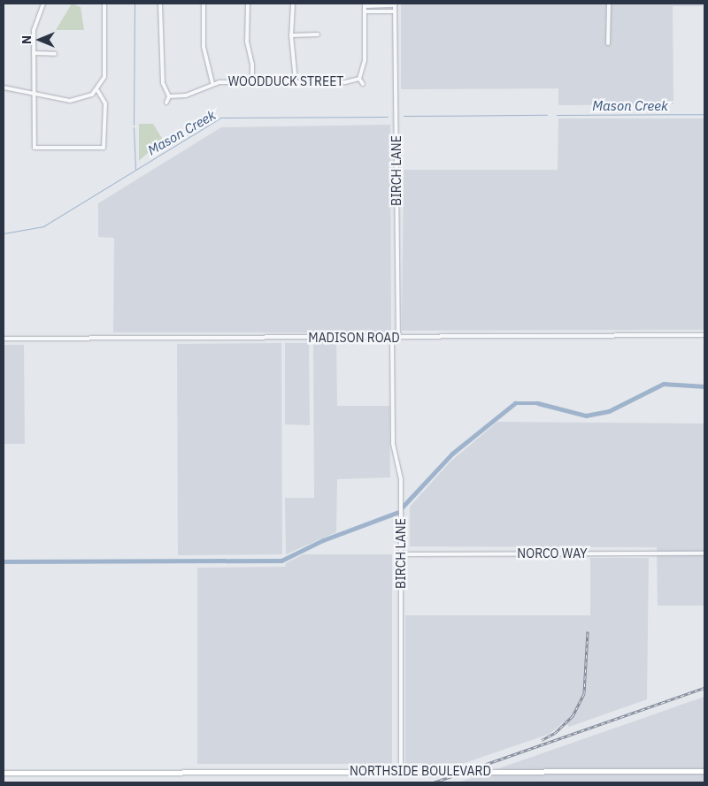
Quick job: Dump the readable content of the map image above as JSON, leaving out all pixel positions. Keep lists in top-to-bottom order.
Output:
{
  "streets": {
    "main road": ["NORTHSIDE BOULEVARD"],
    "street": [
      "WOODDUCK STREET",
      "BIRCH LANE",
      "MADISON ROAD",
      "NORCO WAY"
    ]
  },
  "crossings": [
    ["BIRCH LANE", "MADISON ROAD"],
    ["BIRCH LANE", "NORCO WAY"],
    ["BIRCH LANE", "NORTHSIDE BOULEVARD"]
  ],
  "water": ["Mason Creek"],
  "north": "left"
}
